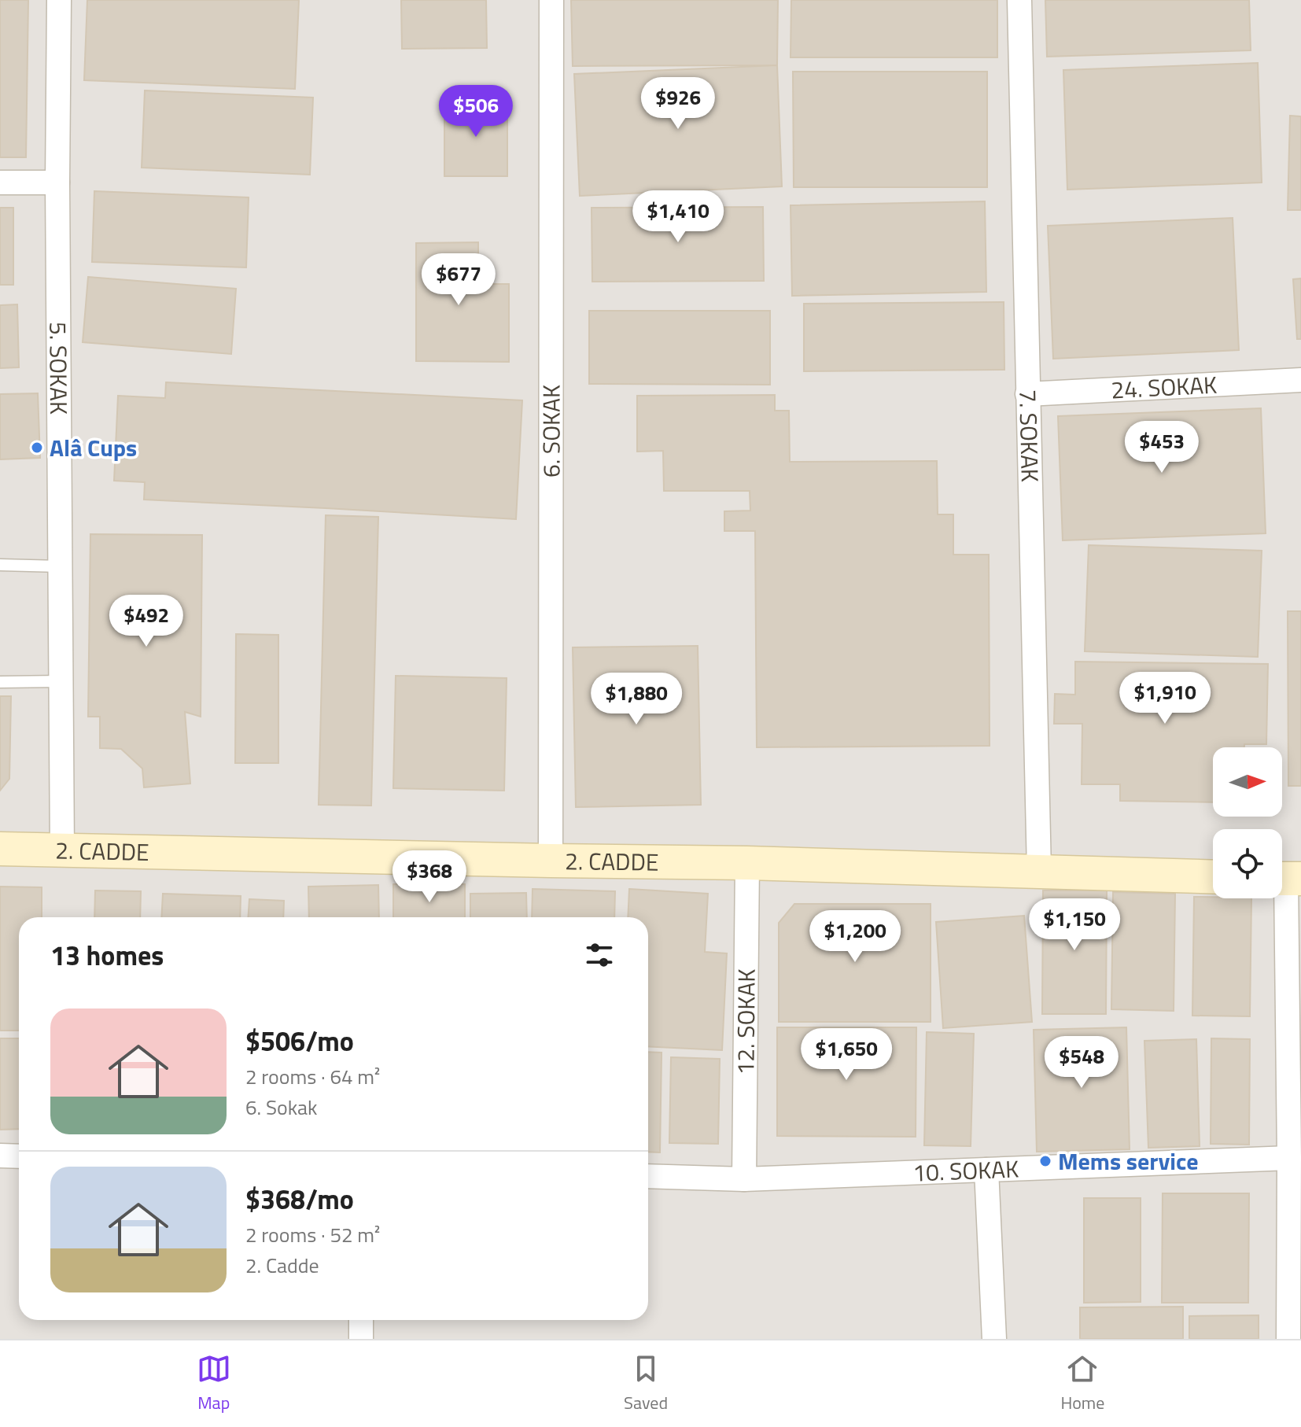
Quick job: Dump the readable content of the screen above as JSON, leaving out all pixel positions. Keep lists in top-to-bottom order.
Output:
{
  "streets": {
    "street": [
      "5. SOKAK",
      "24. SOKAK",
      "6. SOKAK",
      "7. SOKAK",
      "2. CADDE",
      "12. SOKAK",
      "10. SOKAK"
    ]
  },
  "crossings": [
    ["5. SOKAK", "2. CADDE"],
    ["24. SOKAK", "7. SOKAK"],
    ["6. SOKAK", "2. CADDE"],
    ["7. SOKAK", "2. CADDE"],
    ["2. CADDE", "12. SOKAK"],
    ["12. SOKAK", "10. SOKAK"]
  ],
  "places": ["Alâ Cups", "Mems service"],
  "north": "right",
  "page": {
    "price": [
      "$926",
      "$506",
      "$1,410",
      "$677",
      "$453",
      "$492",
      "$1,910",
      "$1,880",
      "$368",
      "$1,150",
      "$1,200",
      "$1,650",
      "$548"
    ],
    "heading": "13 homes",
    "list": [
      {
        "name": "$506/mo",
        "note": "2 rooms · 64 m² · 6. Sokak"
      },
      {
        "name": "$368/mo",
        "note": "2 rooms · 52 m² · 2. Cadde"
      }
    ],
    "tabs": ["Map", "Saved", "Home"]
  }
}
